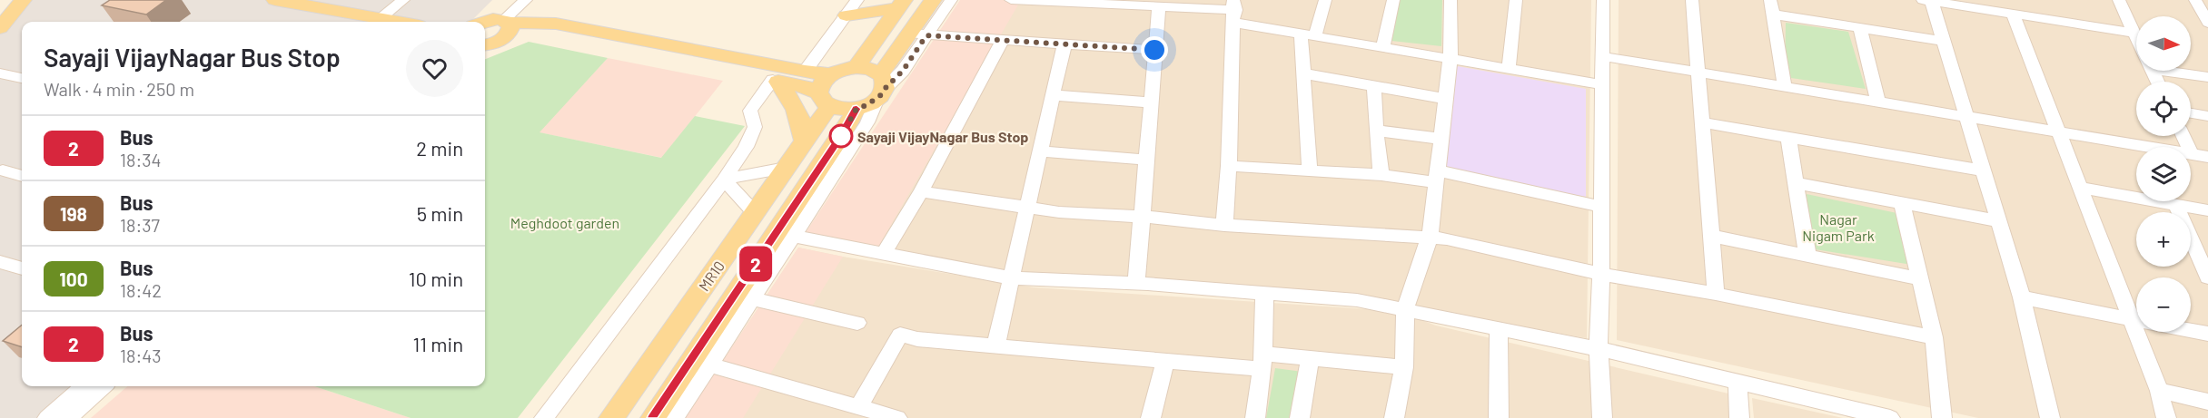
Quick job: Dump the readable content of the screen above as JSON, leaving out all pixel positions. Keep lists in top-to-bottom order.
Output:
{
  "streets": {
    "main road": ["MR10"]
  },
  "parks": ["Nagar Nigam Park", "Meghdoot garden"],
  "places": ["Sayaji VijayNagar Bus Stop"],
  "lines": ["bus line 2"],
  "north": "right",
  "page": {
    "on_map": "2",
    "map_buttons": ["+", "−"],
    "heading": ["Sayaji VijayNagar Bus Stop", "Walk · 4 min · 250 m"],
    "list": [
      {
        "mark": "2",
        "name": "Bus",
        "note": "18:34",
        "value": "2 min"
      },
      {
        "mark": "198",
        "name": "Bus",
        "note": "18:37",
        "value": "5 min"
      },
      {
        "mark": "100",
        "name": "Bus",
        "note": "18:42",
        "value": "10 min"
      },
      {
        "mark": "2",
        "name": "Bus",
        "note": "18:43",
        "value": "11 min"
      }
    ]
  }
}
